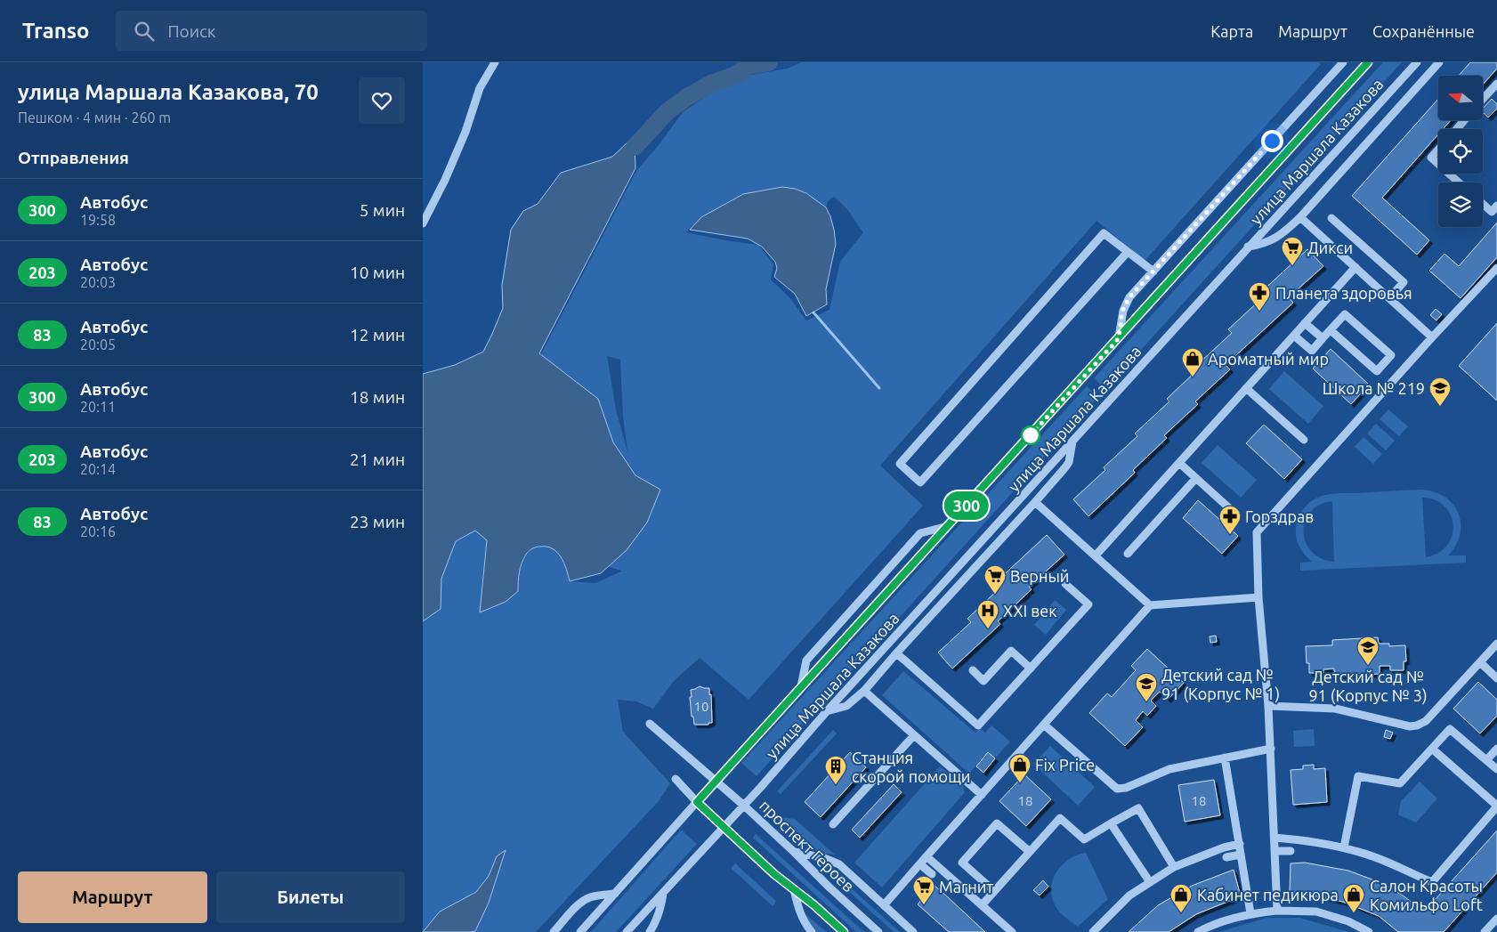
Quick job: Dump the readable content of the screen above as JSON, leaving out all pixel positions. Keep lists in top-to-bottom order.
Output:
{
  "streets": {
    "street": ["улица Маршала Казакова", "проспект Героев"]
  },
  "crossings": [
    ["улица Маршала Казакова", "проспект Героев"]
  ],
  "places": {
    "supermarket": ["Дикси", "Верный", "Магнит"],
    "pharmacy": ["Планета здоровья", "Горздрав"],
    "shop": [
      "Ароматный мир",
      "Fix Price",
      "Кабинет педикюра",
      "Салон Красоты Комильфо Loft"
    ],
    "school or university": ["Школа № 219", "Детский сад № 91 (Корпус № 3)", "Детский сад № 91 (Корпус № 1)"],
    "hospital": ["XXI век"],
    "building": ["Станция скорой помощи"]
  },
  "lines": ["bus line 300"],
  "house_numbers": ["10", "18", "18"],
  "north": "left",
  "page": {
    "header": "Transo",
    "search": "Поиск",
    "nav": ["Карта", "Маршрут", "Сохранённые"],
    "heading": [
      ["улица Маршала Казакова, 70", "Пешком · 4 мин · 260 m"],
      "Отправления"
    ],
    "on_map": "300",
    "list": [
      {
        "mark": "300",
        "name": "Автобус",
        "note": "19:58",
        "value": "5 мин"
      },
      {
        "mark": "203",
        "name": "Автобус",
        "note": "20:03",
        "value": "10 мин"
      },
      {
        "mark": "83",
        "name": "Автобус",
        "note": "20:05",
        "value": "12 мин"
      },
      {
        "mark": "300",
        "name": "Автобус",
        "note": "20:11",
        "value": "18 мин"
      },
      {
        "mark": "203",
        "name": "Автобус",
        "note": "20:14",
        "value": "21 мин"
      },
      {
        "mark": "83",
        "name": "Автобус",
        "note": "20:16",
        "value": "23 мин"
      }
    ],
    "buttons": ["Маршрут", "Билеты"]
  }
}
